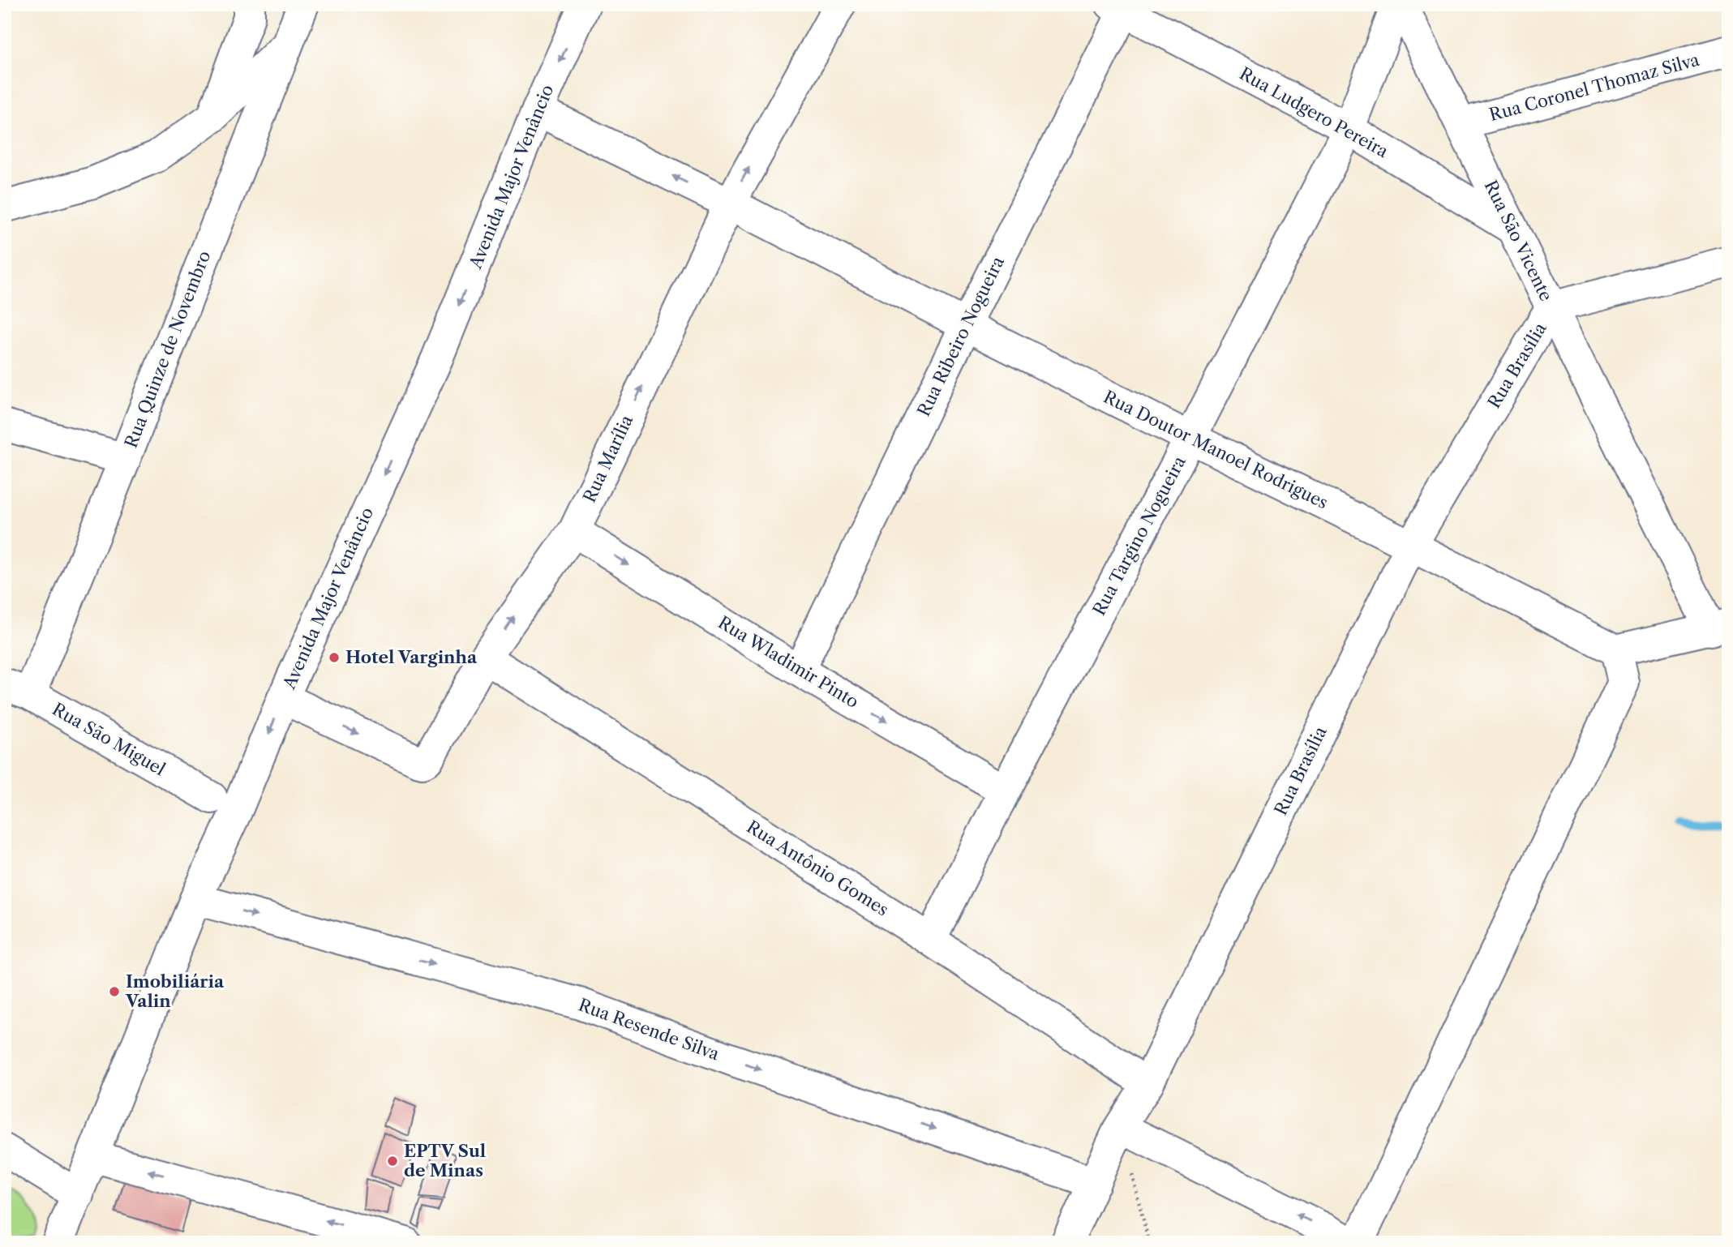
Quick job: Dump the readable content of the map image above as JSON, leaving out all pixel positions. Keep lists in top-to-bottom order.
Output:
{
  "streets": {
    "street": [
      "Rua Coronel Thomaz Silva",
      "Rua Ludgero Pereira",
      "Avenida Major Venâncio",
      "Rua São Vicente",
      "Rua Ribeiro Nogueira",
      "Rua Quinze de Novembro",
      "Rua Brasília",
      "Rua Doutor Manoel Rodrigues",
      "Rua Marília",
      "Rua Targino Nogueira",
      "Rua Wladimir Pinto",
      "Rua São Miguel",
      "Rua Antônio Gomes",
      "Rua Resende Silva"
    ]
  },
  "crossings": [
    ["Rua Coronel Thomaz Silva", "Rua São Vicente"],
    ["Rua Ludgero Pereira", "Rua São Vicente"],
    ["Rua Ludgero Pereira", "Rua Ribeiro Nogueira"],
    ["Rua Ludgero Pereira", "Rua Targino Nogueira"],
    ["Avenida Major Venâncio", "Rua Doutor Manoel Rodrigues"],
    ["Avenida Major Venâncio", "Rua Marília"],
    ["Avenida Major Venâncio", "Rua Resende Silva"],
    ["Rua São Vicente", "Rua Brasília"],
    ["Rua São Vicente", "Rua Targino Nogueira"],
    ["Rua Ribeiro Nogueira", "Rua Doutor Manoel Rodrigues"],
    ["Rua Ribeiro Nogueira", "Rua Wladimir Pinto"],
    ["Rua Quinze de Novembro", "Rua São Miguel"],
    ["Rua Brasília", "Rua Doutor Manoel Rodrigues"],
    ["Rua Brasília", "Rua Antônio Gomes"],
    ["Rua Brasília", "Rua Resende Silva"],
    ["Rua Doutor Manoel Rodrigues", "Rua Marília"],
    ["Rua Doutor Manoel Rodrigues", "Rua Targino Nogueira"],
    ["Rua Marília", "Rua Wladimir Pinto"],
    ["Rua Marília", "Rua Antônio Gomes"],
    ["Rua Targino Nogueira", "Rua Wladimir Pinto"],
    ["Rua Targino Nogueira", "Rua Antônio Gomes"]
  ],
  "one_way": ["Avenida Major Venâncio", "Rua Marília", "Rua Wladimir Pinto"],
  "places": ["Hotel Varginha", "Imobiliária Valin", "EPTV Sul de Minas"]
}
